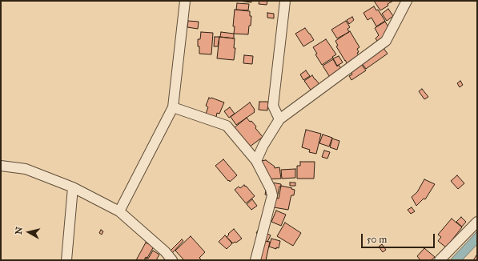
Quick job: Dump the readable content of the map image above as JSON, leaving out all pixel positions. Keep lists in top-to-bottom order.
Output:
{
  "scale_bar": "50 m",
  "north": "left"
}
